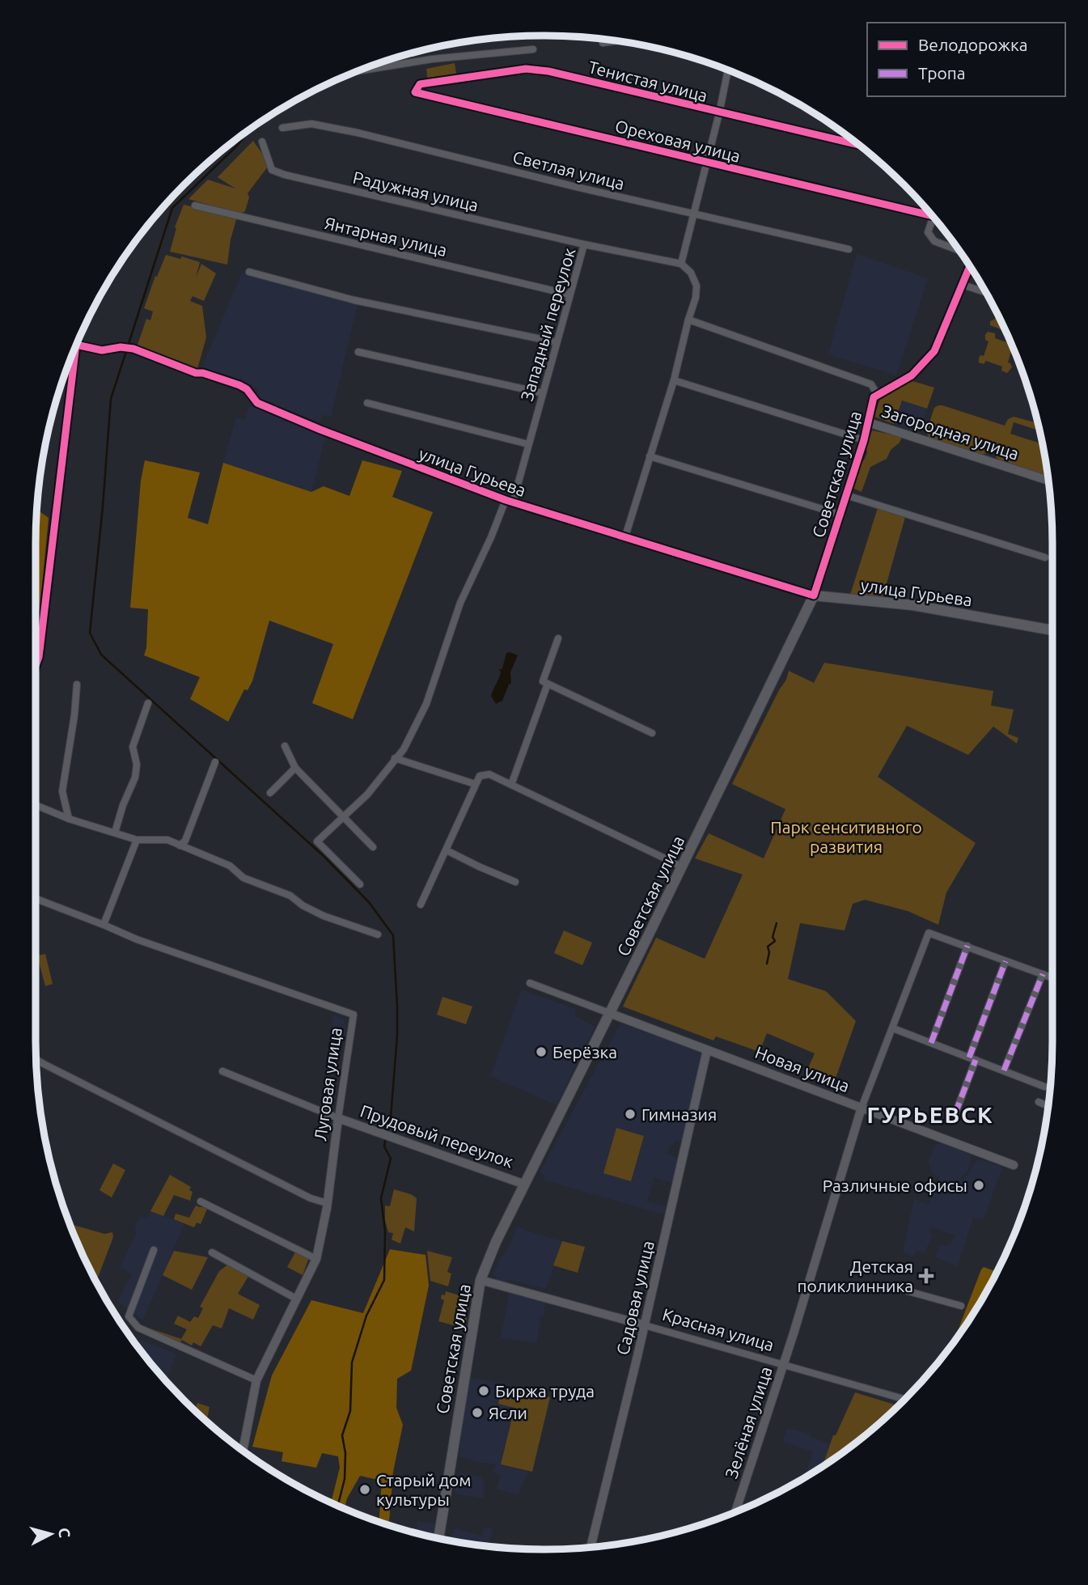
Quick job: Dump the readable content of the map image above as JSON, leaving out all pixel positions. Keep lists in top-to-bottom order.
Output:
{
  "streets": {
    "main road": ["улица Гурьева", "Советская улица"],
    "street": [
      "Тенистая улица",
      "Ореховая улица",
      "Светлая улица",
      "Радужная улица",
      "Янтарная улица",
      "Западный переулок",
      "Загородная улица",
      "Новая улица",
      "Луговая улица",
      "Прудовый переулок",
      "Садовая улица",
      "Красная улица",
      "Зелёная улица"
    ]
  },
  "crossings": [
    ["Тенистая улица", "Ореховая улица"],
    ["Радужная улица", "Западный переулок"],
    ["Янтарная улица", "Западный переулок"],
    ["Западный переулок", "улица Гурьева"],
    ["Загородная улица", "Советская улица"],
    ["улица Гурьева", "Советская улица"],
    ["Советская улица", "Новая улица"],
    ["Советская улица", "Прудовый переулок"],
    ["Советская улица", "Красная улица"],
    ["Новая улица", "Садовая улица"],
    ["Новая улица", "Зелёная улица"],
    ["Луговая улица", "Прудовый переулок"],
    ["Садовая улица", "Красная улица"],
    ["Красная улица", "Зелёная улица"]
  ],
  "districts": ["ГУРЬЕВСК"],
  "parks": ["Парк сенситивного развития"],
  "places": {
    "other": [
      "Берёзка",
      "Гимназия",
      "Различные офисы",
      "Биржа труда",
      "Ясли",
      "Старый дом культуры"
    ],
    "health": ["Детская поликлинника"]
  },
  "legend": ["Велодорожка", "Тропа"],
  "north": "right"
}
